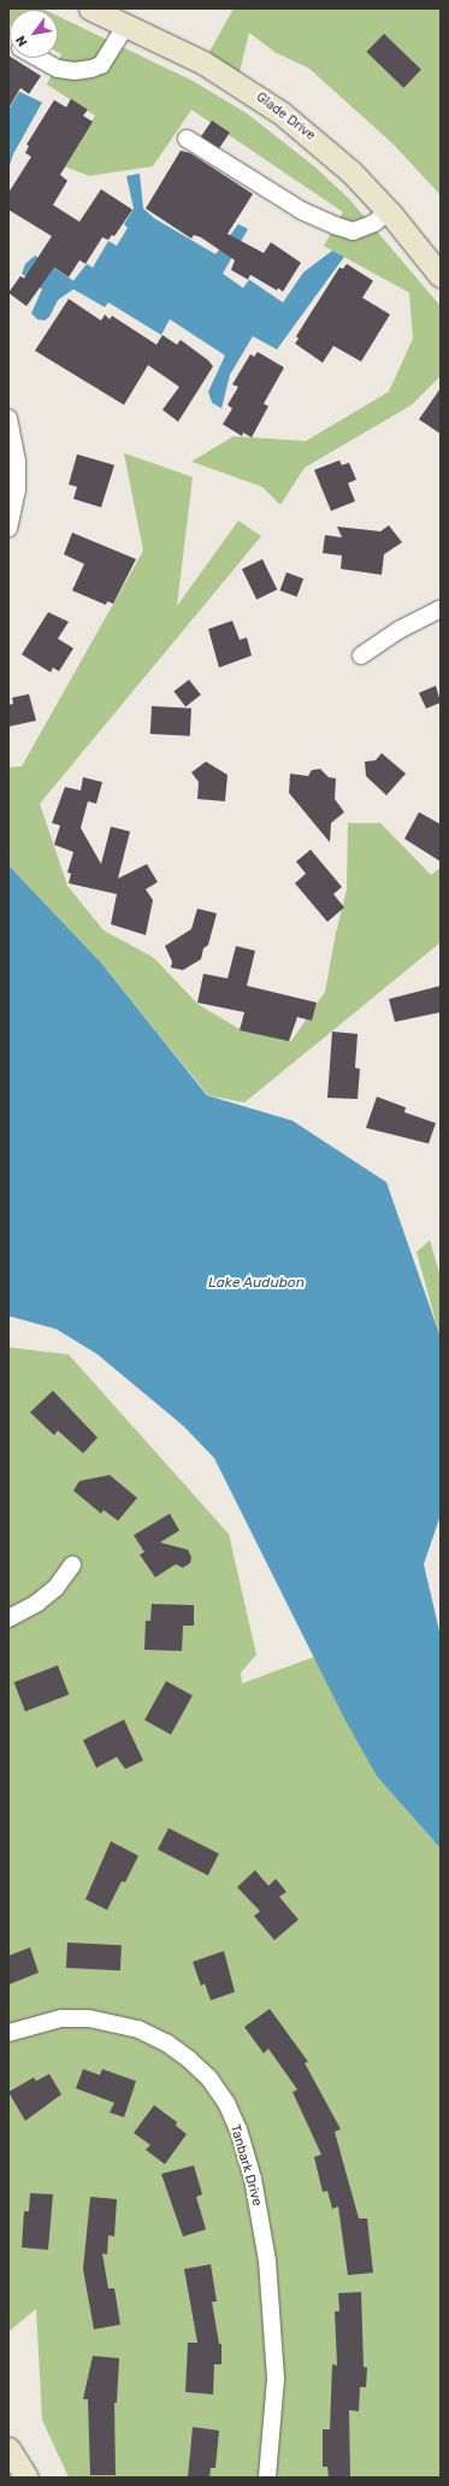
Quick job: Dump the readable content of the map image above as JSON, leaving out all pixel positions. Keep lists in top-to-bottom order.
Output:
{
  "streets": {
    "street": ["Glade Drive", "Tanbark Drive"]
  },
  "water": ["Lake Audubon"],
  "north": "bottom left"
}
